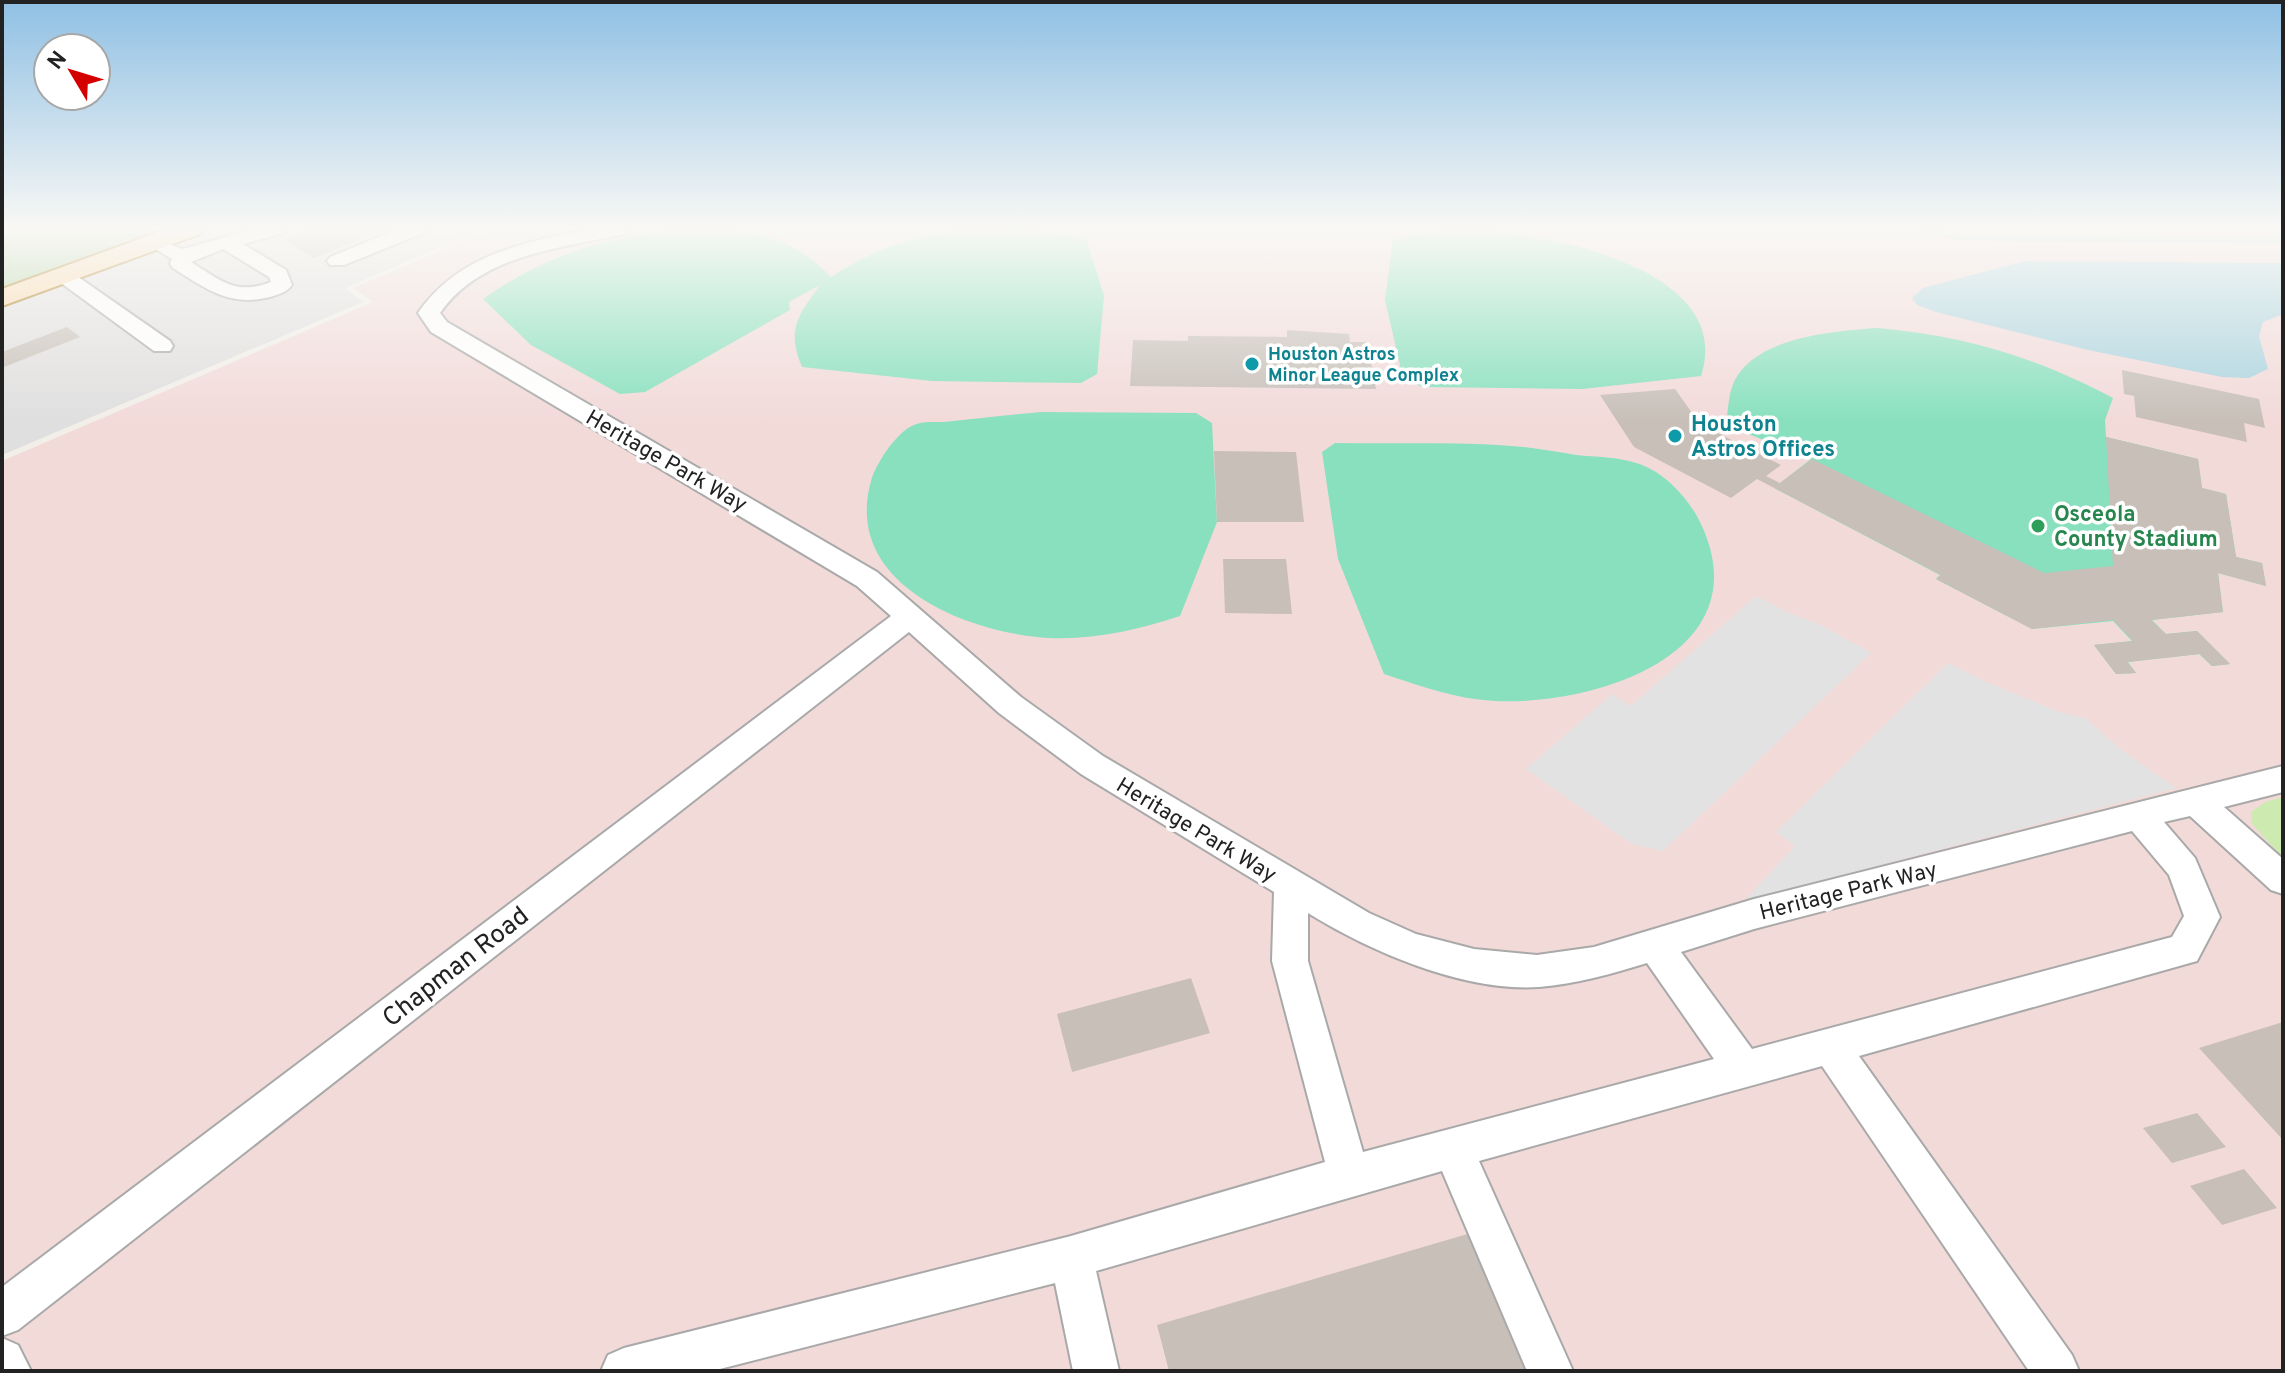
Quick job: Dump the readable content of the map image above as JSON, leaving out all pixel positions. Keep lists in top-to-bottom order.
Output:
{
  "streets": {
    "street": ["Heritage Park Way", "Chapman Road"]
  },
  "crossings": [
    ["Heritage Park Way", "Chapman Road"]
  ],
  "places": ["Houston Astros Minor League Complex", "Houston Astros Offices", "Osceola County Stadium"],
  "north": "top left"
}
